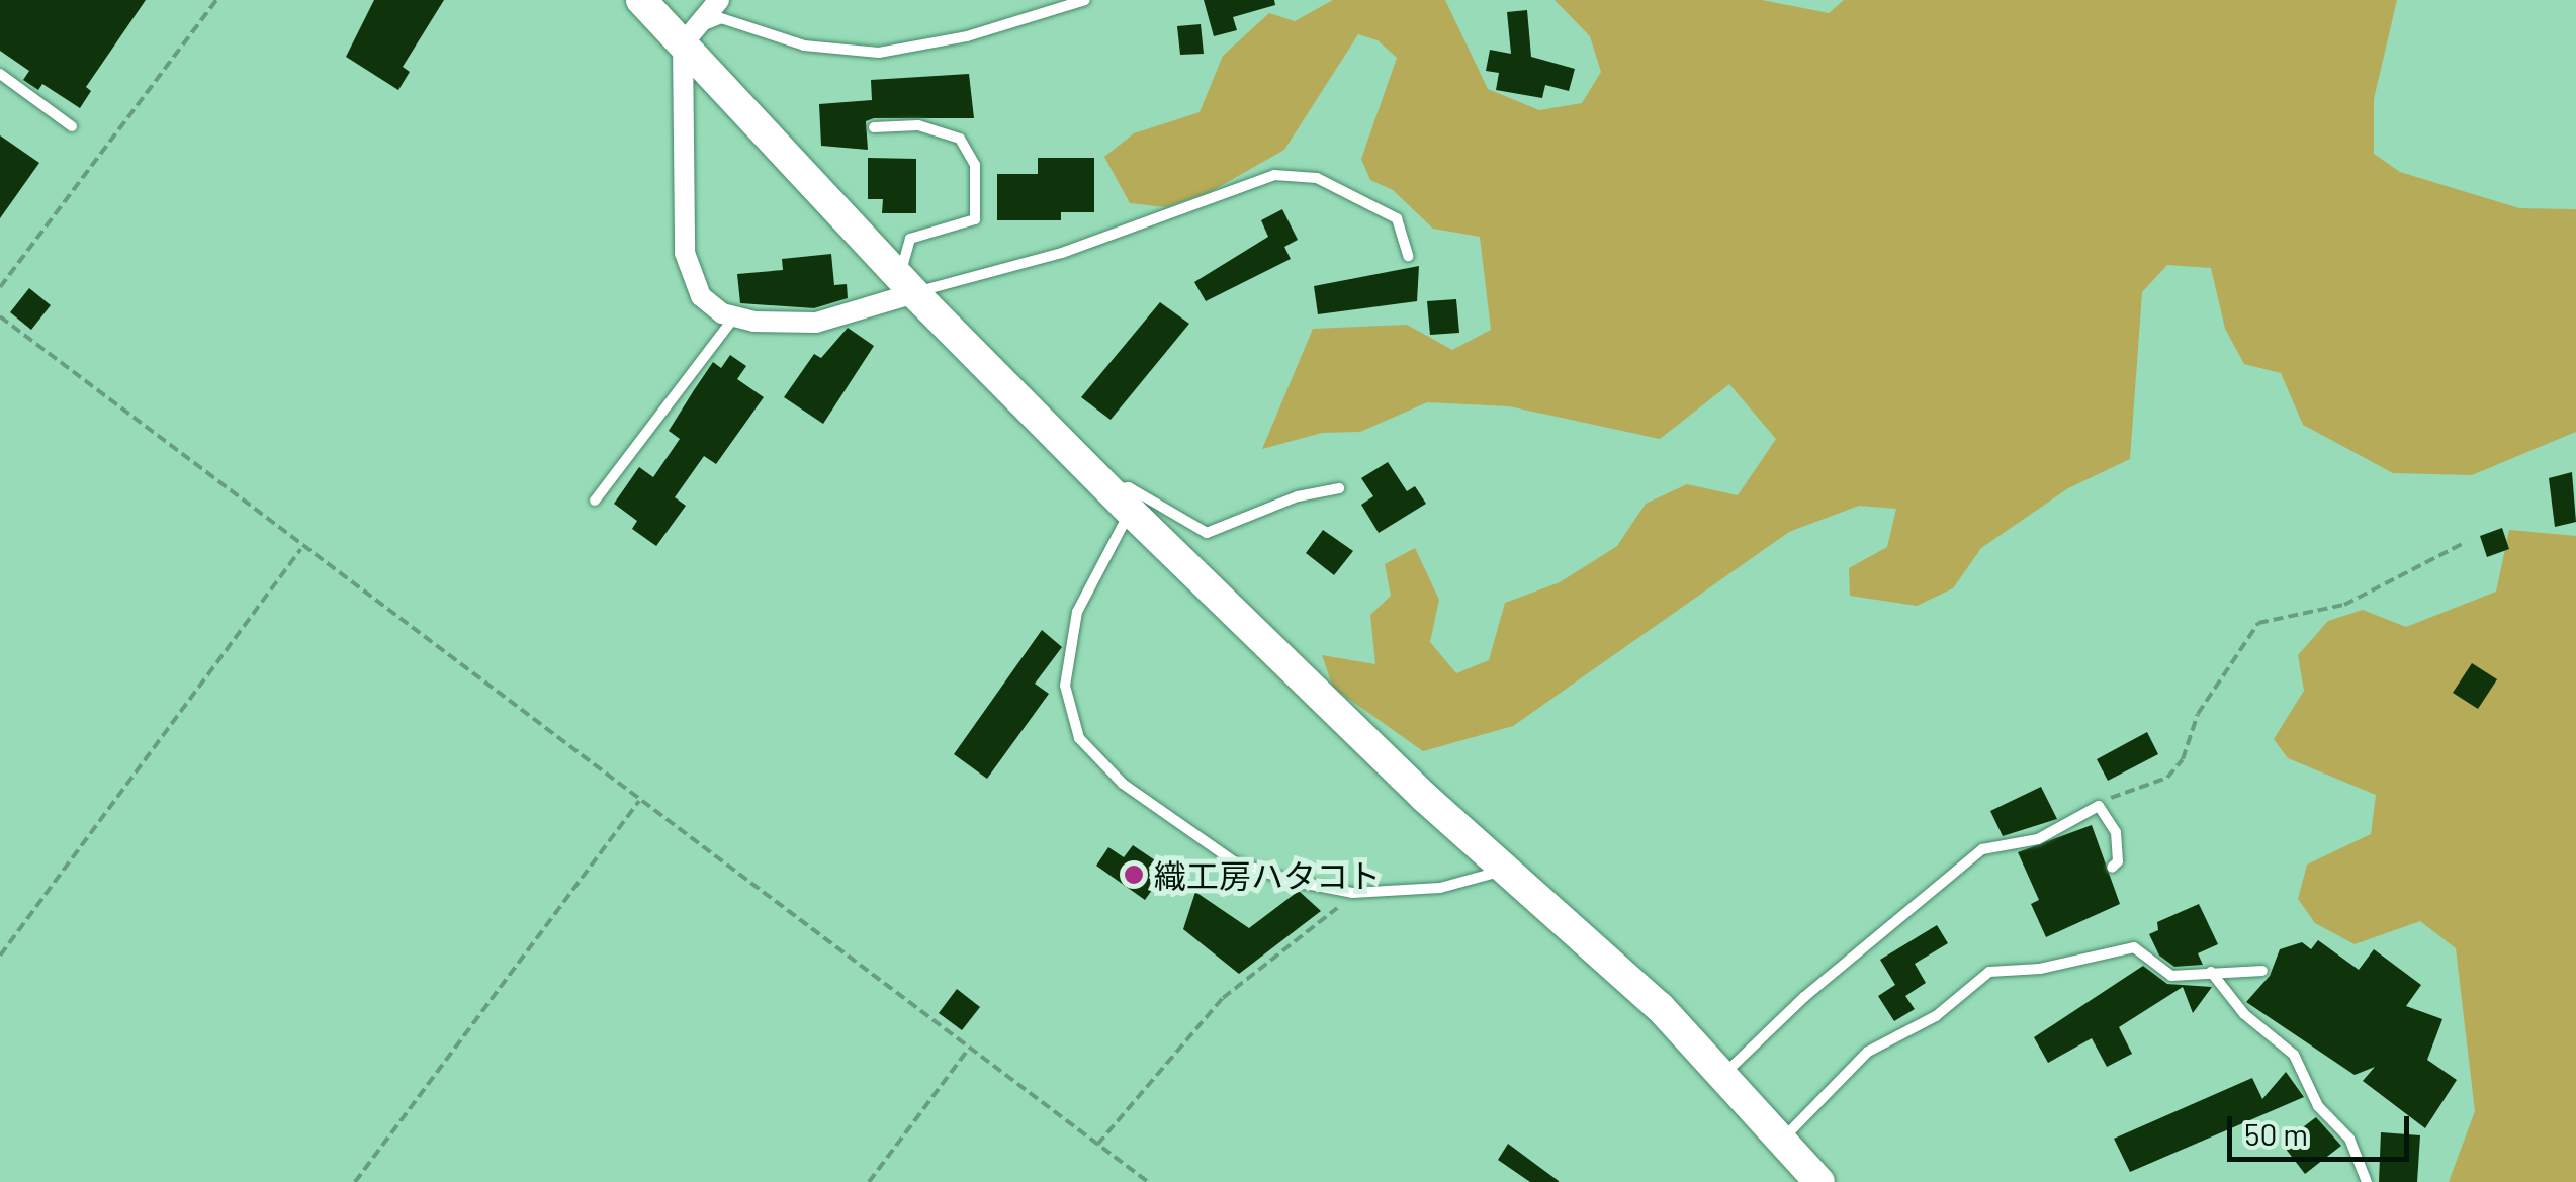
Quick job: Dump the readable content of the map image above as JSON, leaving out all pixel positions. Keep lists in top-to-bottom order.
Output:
{
  "places": ["織工房ハタコト"],
  "scale_bar": "50 m"
}
